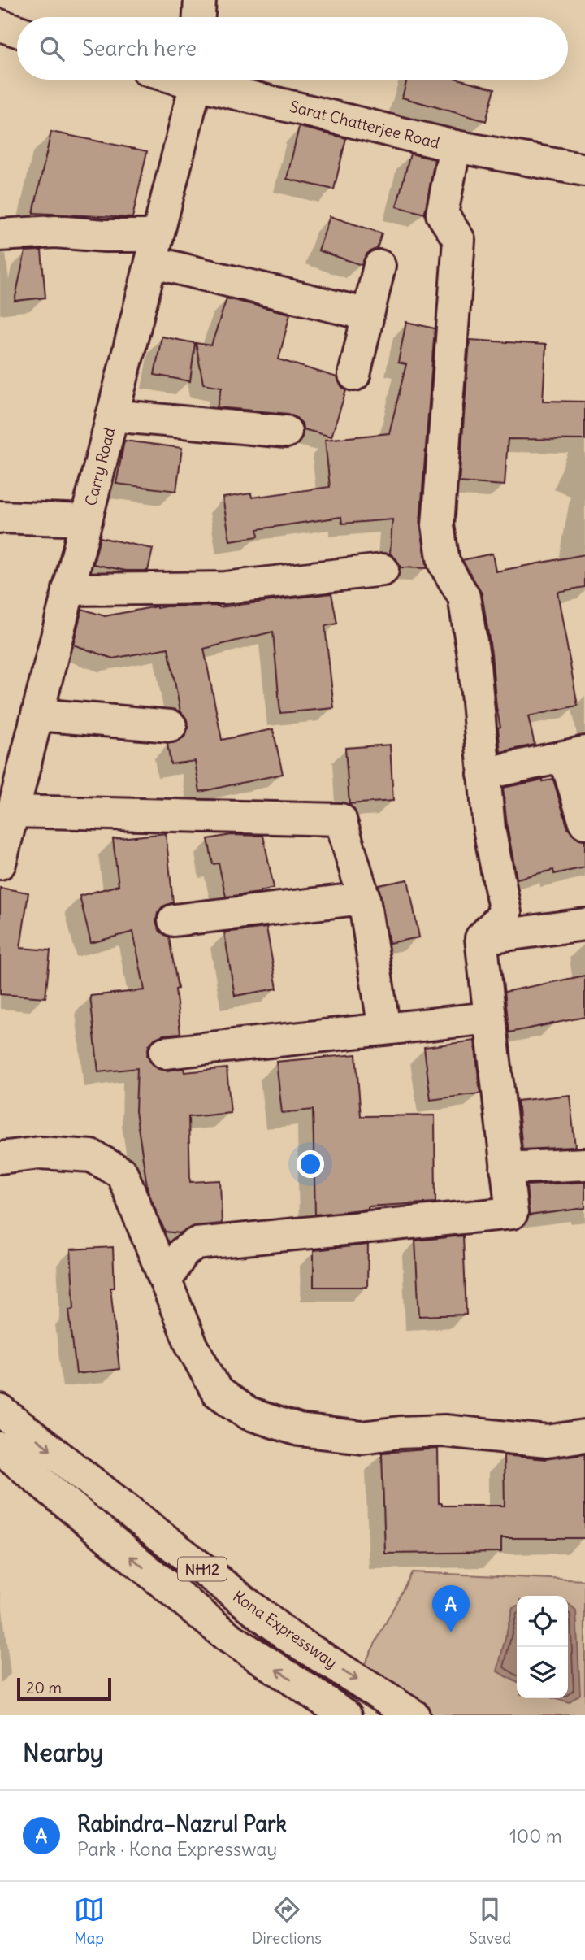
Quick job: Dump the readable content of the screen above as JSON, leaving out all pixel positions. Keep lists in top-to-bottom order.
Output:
{
  "streets": {
    "main road": [
      "Sarat Chatterjee Road",
      "Carry Road",
      "NH12",
      "Kona Expressway"
    ]
  },
  "scale_bar": "20 m",
  "page": {
    "search": "Search here",
    "pins": "A",
    "scale": "20 m",
    "heading": "Nearby",
    "list": [
      {
        "mark": "A",
        "name": "Rabindra–Nazrul Park",
        "note": "Park · Kona Expressway",
        "value": "100 m"
      }
    ],
    "nav": ["Map", "Directions", "Saved"]
  }
}
